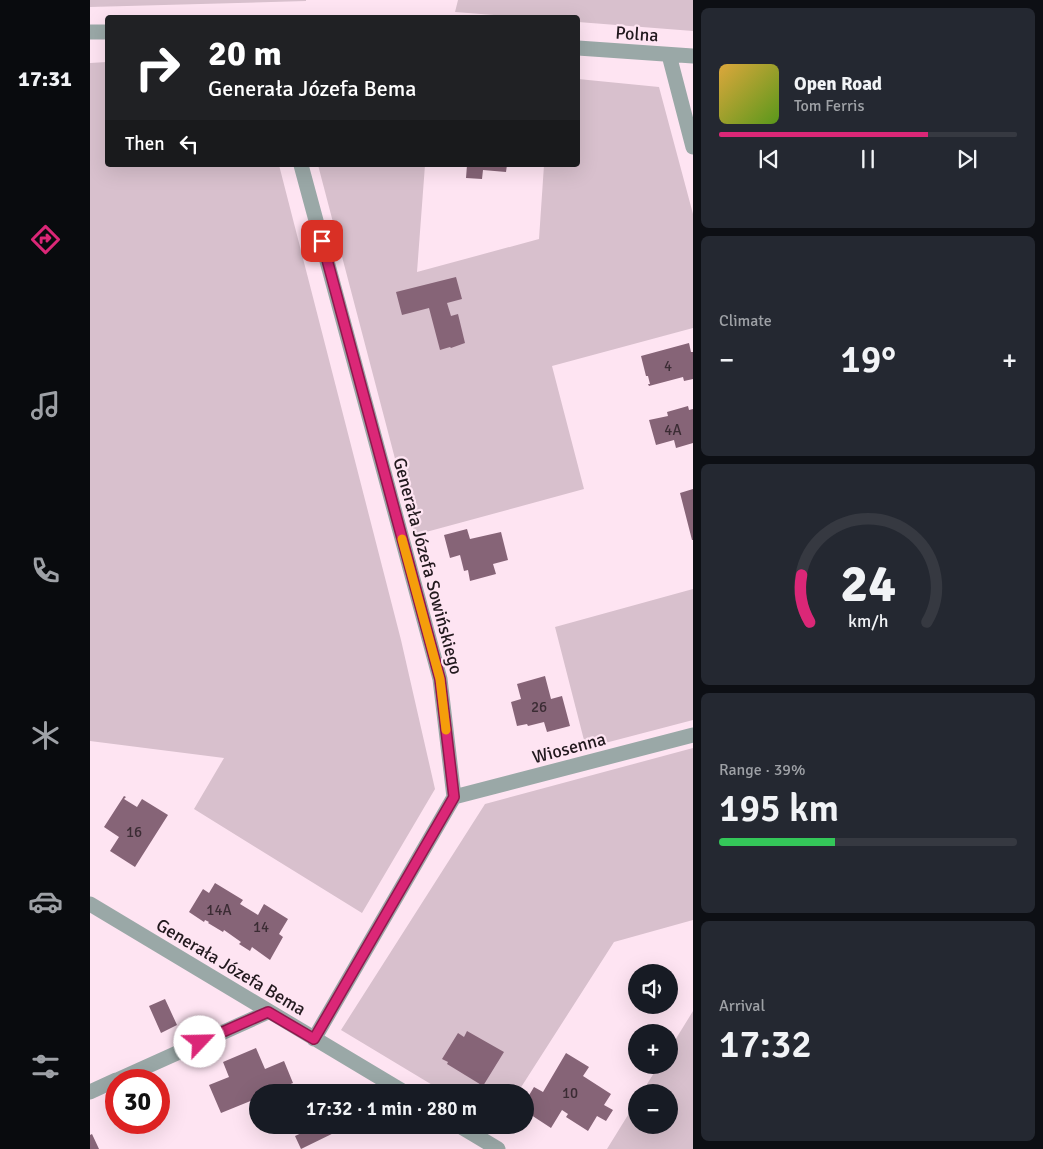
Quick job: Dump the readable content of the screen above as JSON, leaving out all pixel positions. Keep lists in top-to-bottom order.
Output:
{
  "streets": {
    "street": [
      "Polna",
      "Generała Józefa Sowińskiego",
      "Wiosenna",
      "Generała Józefa Bema"
    ]
  },
  "crossings": [
    ["Generała Józefa Sowińskiego", "Wiosenna"]
  ],
  "house_numbers": [
    "4",
    "4A",
    "26",
    "16",
    "14A",
    "14",
    "10"
  ],
  "page": {
    "tabs": "17:31",
    "turn": ["20 m", "Generała Józefa Bema"],
    "song": ["Open Road", "Tom Ferris"],
    "then": "Then",
    "tile": [
      "Climate",
      ["Range · 39%", "195 km"],
      ["Arrival", "17:32"]
    ],
    "heat": ["−", "19°", "+"],
    "map_buttons": ["+", "−"],
    "limit": "30",
    "trip": "17:32 · 1 min · 280 m",
    "gauge": ["24", "km/h"]
  }
}
